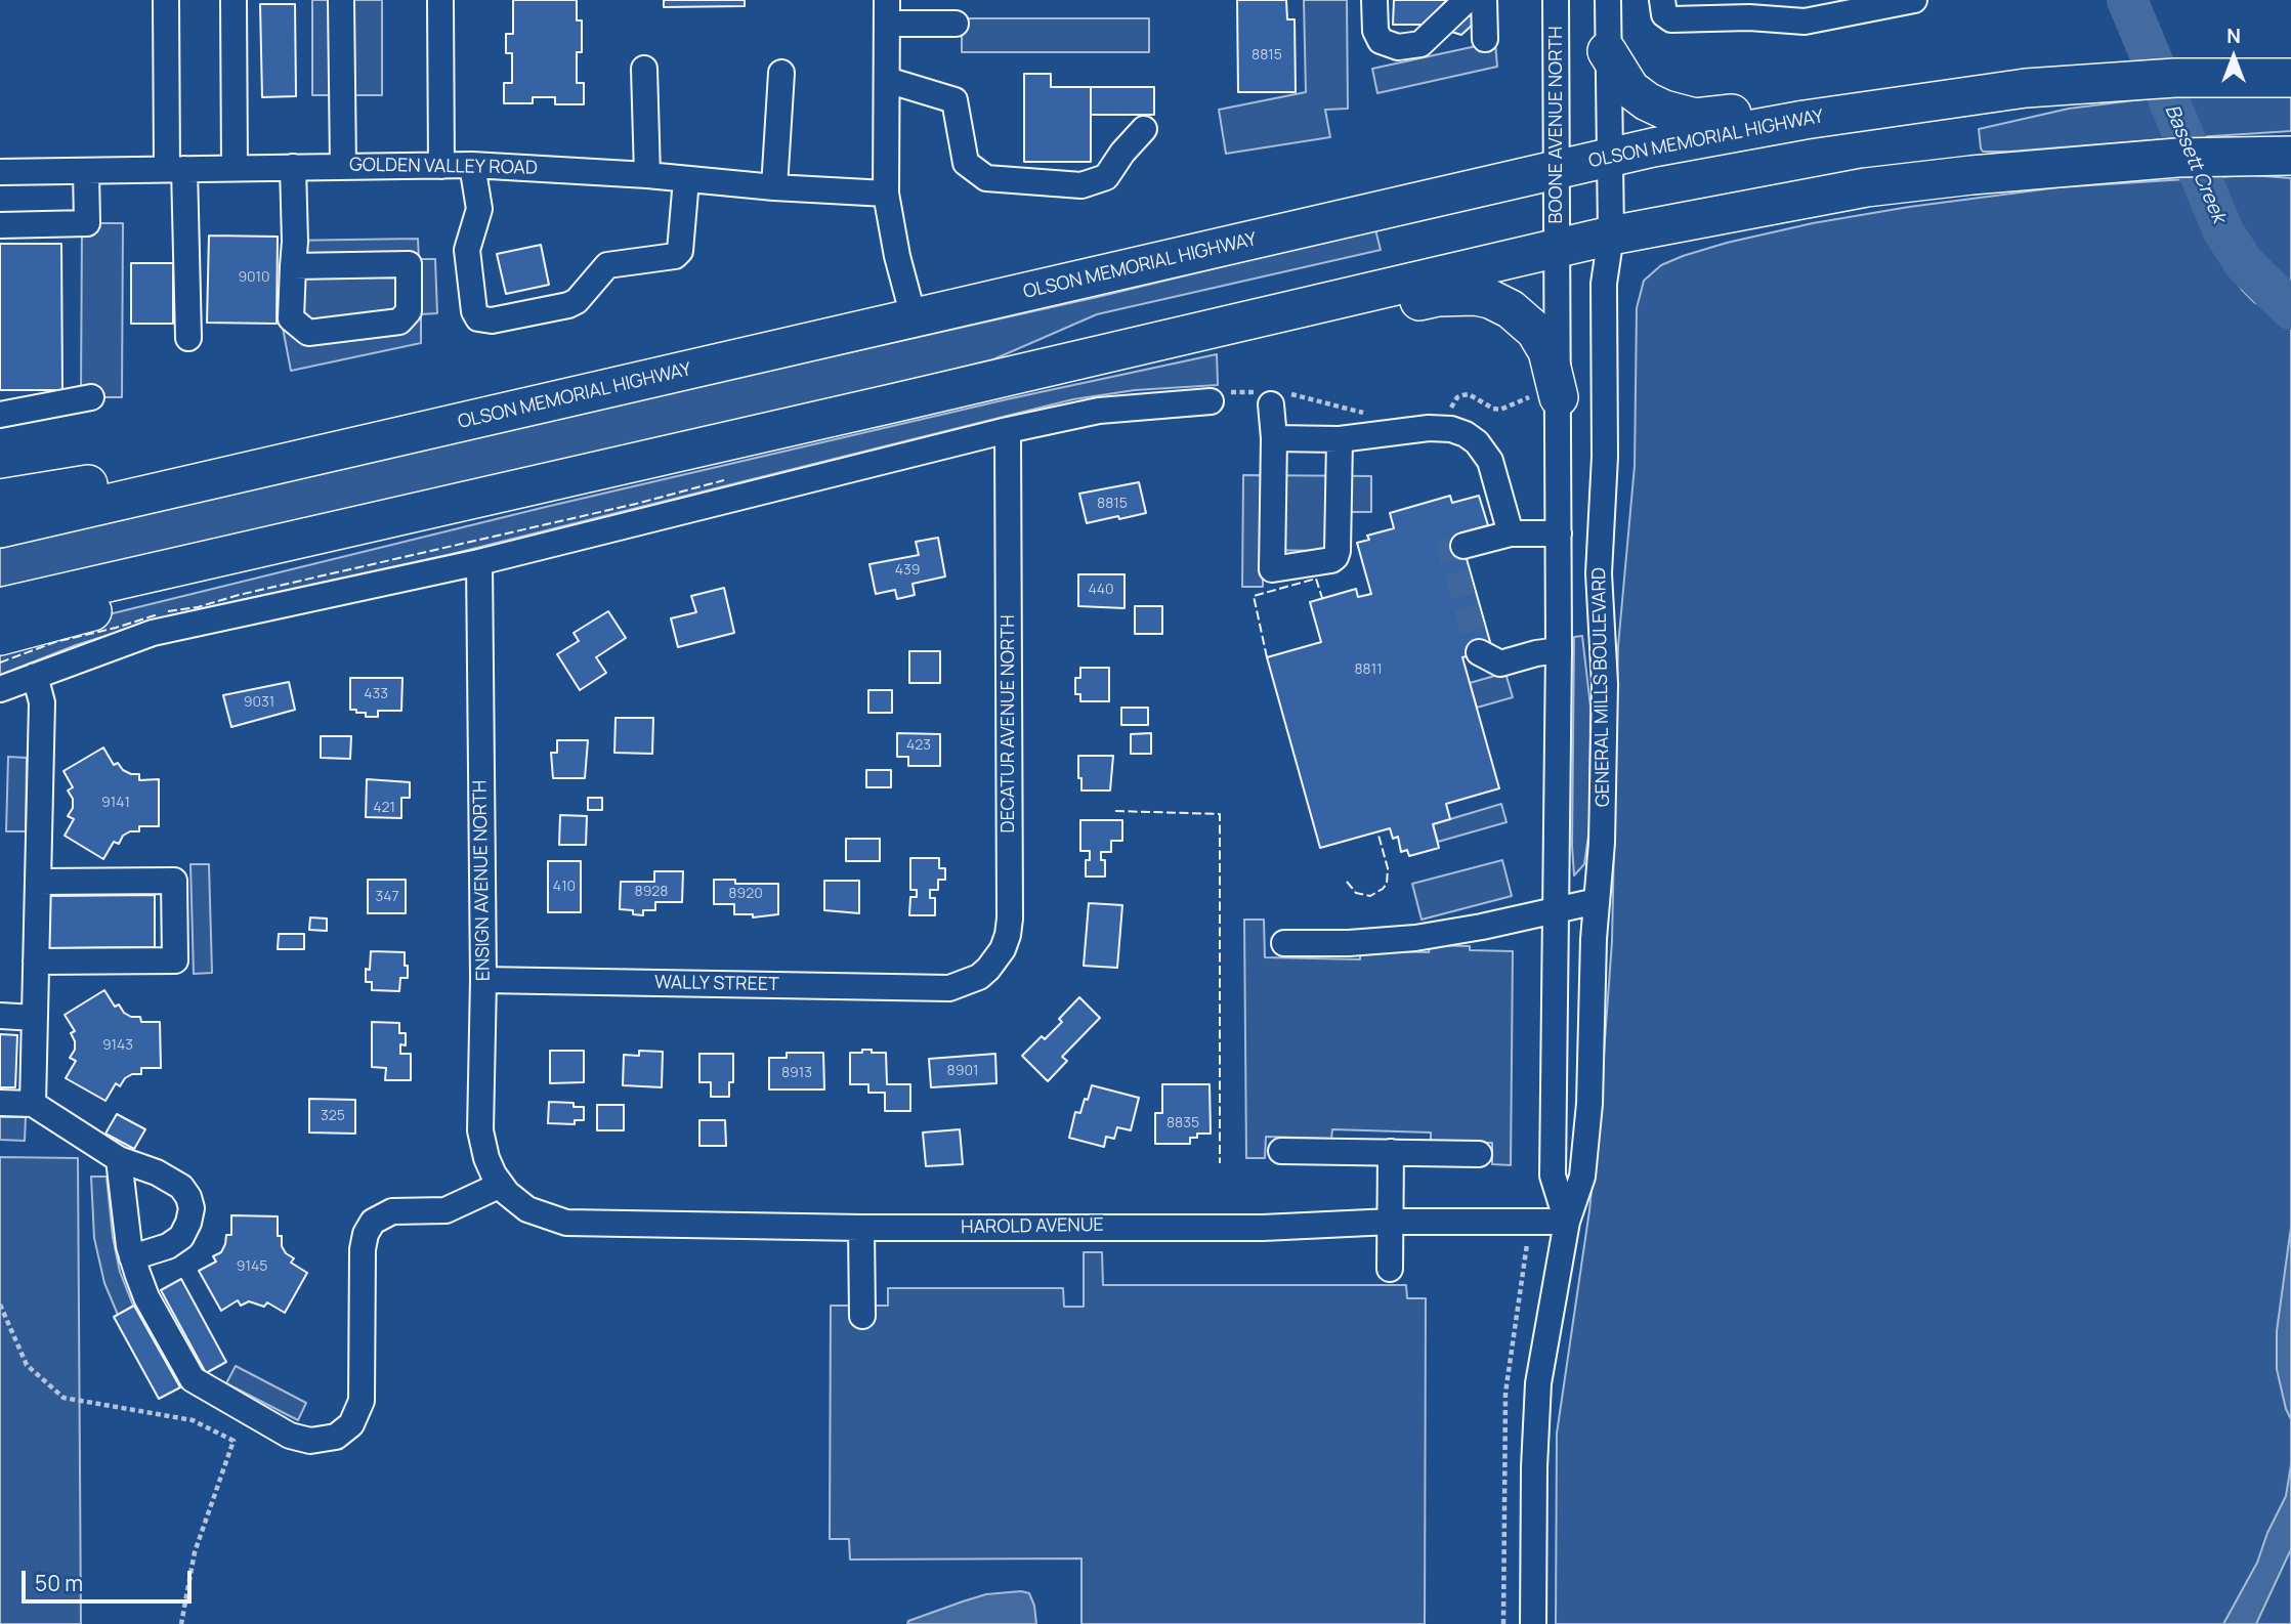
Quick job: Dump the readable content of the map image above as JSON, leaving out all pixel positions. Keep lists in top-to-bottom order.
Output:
{
  "streets": {
    "highway": ["OLSON MEMORIAL HIGHWAY"],
    "street": [
      "BOONE AVENUE NORTH",
      "GOLDEN VALLEY ROAD",
      "GENERAL MILLS BOULEVARD",
      "DECATUR AVENUE NORTH",
      "ENSIGN AVENUE NORTH",
      "WALLY STREET",
      "HAROLD AVENUE"
    ]
  },
  "crossings": [
    ["BOONE AVENUE NORTH", "OLSON MEMORIAL HIGHWAY"],
    ["BOONE AVENUE NORTH", "GENERAL MILLS BOULEVARD"],
    ["GENERAL MILLS BOULEVARD", "HAROLD AVENUE"],
    ["DECATUR AVENUE NORTH", "WALLY STREET"],
    ["ENSIGN AVENUE NORTH", "WALLY STREET"],
    ["ENSIGN AVENUE NORTH", "HAROLD AVENUE"]
  ],
  "water": ["Bassett Creek"],
  "house_numbers": [
    "8815",
    "9010",
    "8815",
    "439",
    "440",
    "8811",
    "433",
    "9031",
    "423",
    "9141",
    "421",
    "410",
    "8928",
    "8920",
    "347",
    "9143",
    "8901",
    "8913",
    "325",
    "8835",
    "9145"
  ],
  "scale_bar": "50 m",
  "north": "top"
}
